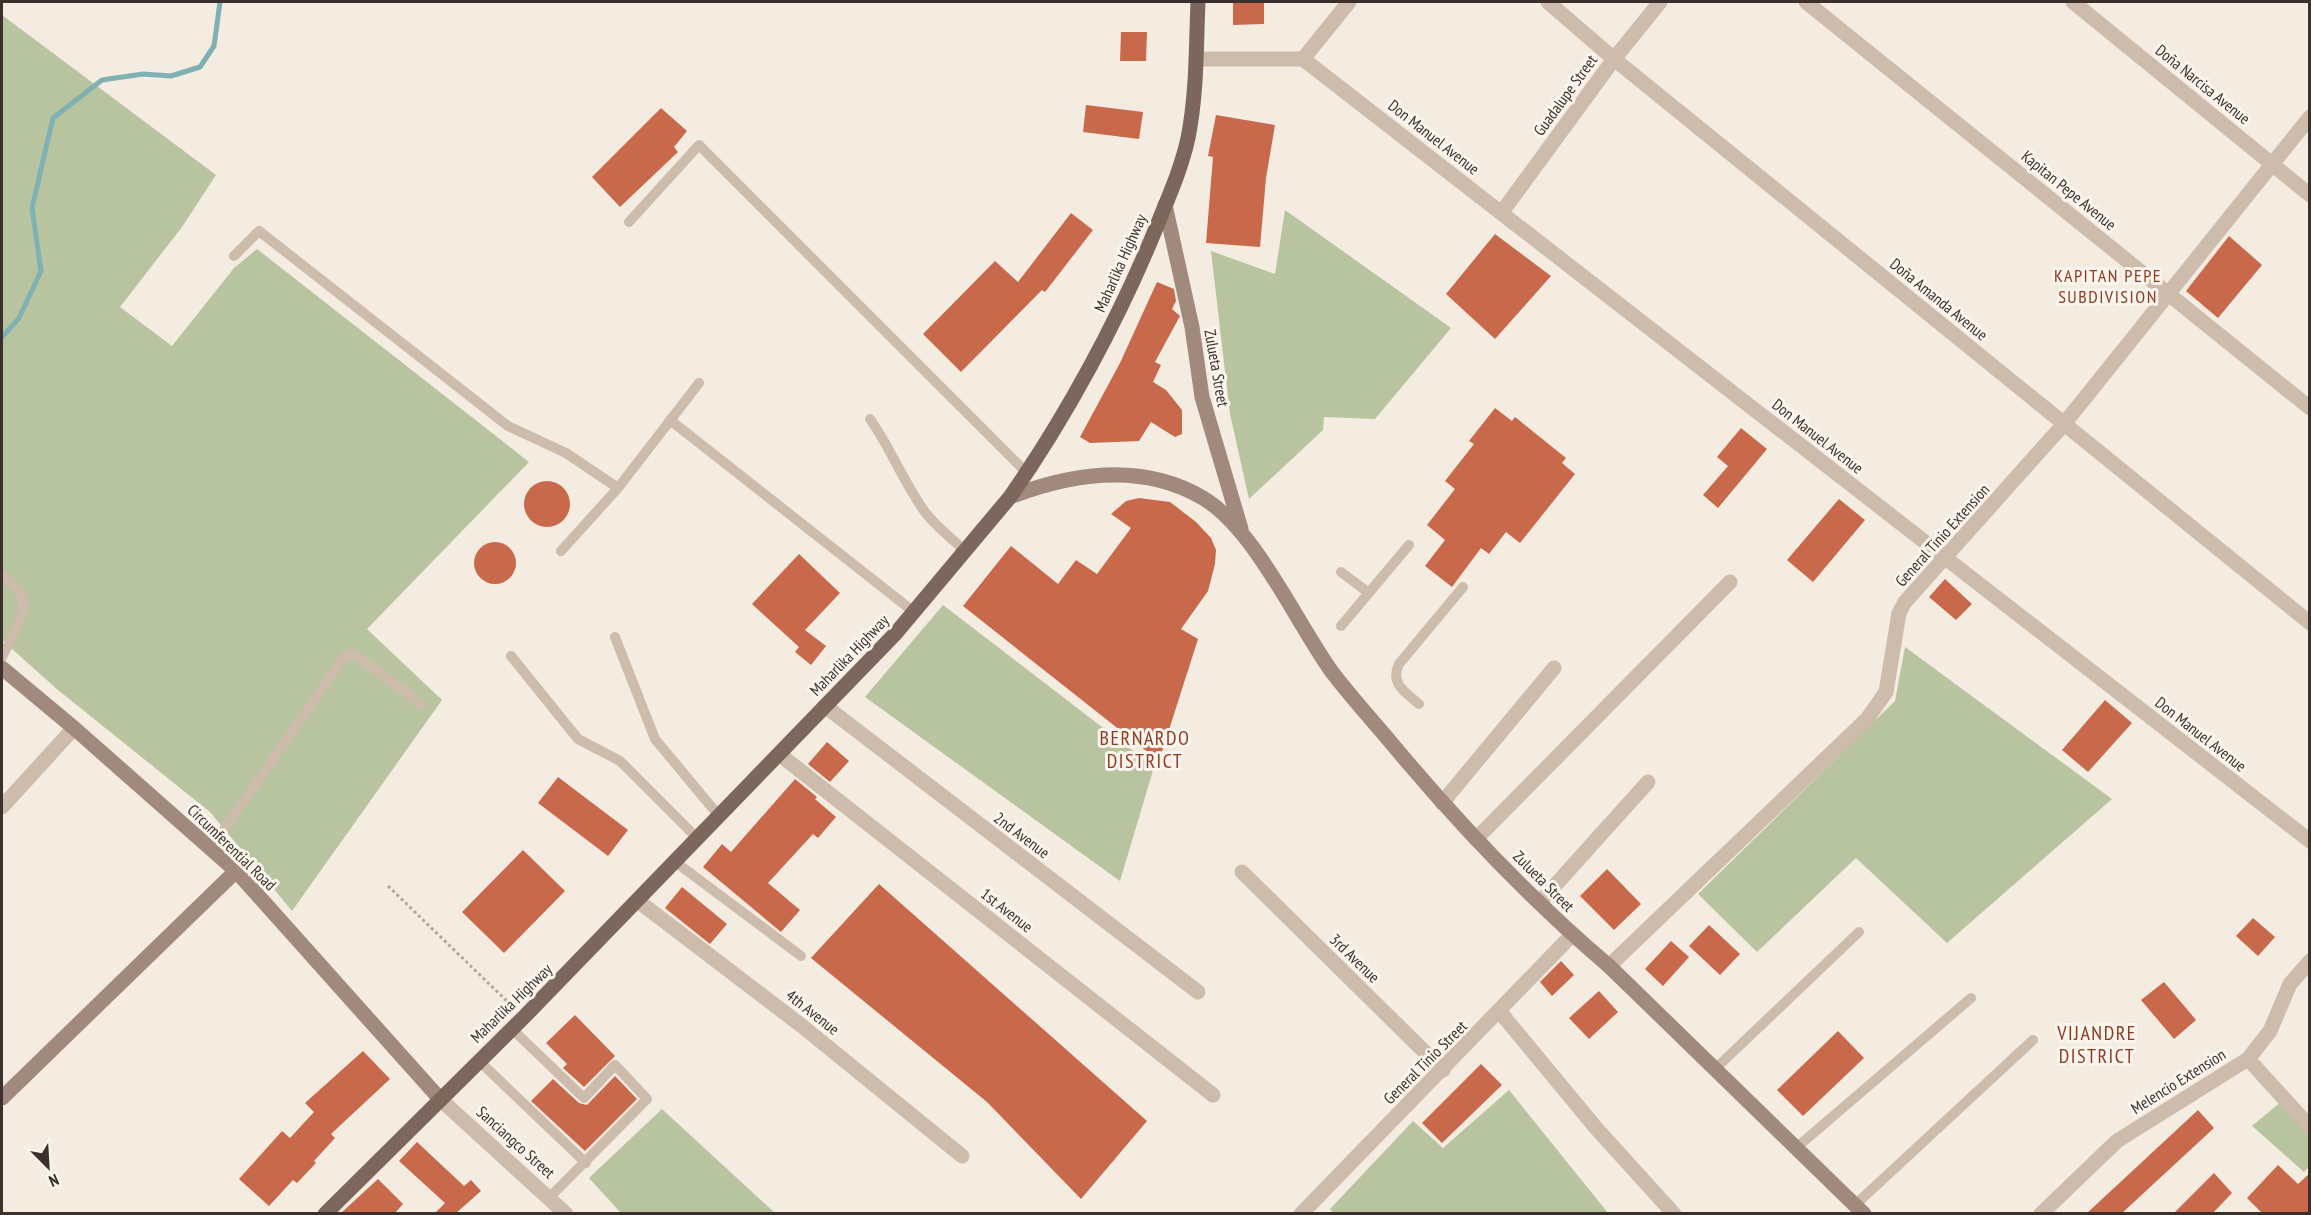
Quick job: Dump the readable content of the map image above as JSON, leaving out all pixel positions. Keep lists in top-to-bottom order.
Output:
{
  "streets": {
    "main road": ["Maharlika Highway", "Zulueta Street", "Circumferential Road"],
    "street": [
      "Doña Narcisa Avenue",
      "Guadalupe Street",
      "Don Manuel Avenue",
      "Kapitan Pepe Avenue",
      "Doña Amanda Avenue",
      "General Tinio Extension",
      "2nd Avenue",
      "1st Avenue",
      "3rd Avenue",
      "4th Avenue",
      "General Tinio Street",
      "Melencio Extension",
      "Sanciangco Street"
    ]
  },
  "crossings": [
    ["Doña Narcisa Avenue", "General Tinio Extension"],
    ["Guadalupe Street", "Don Manuel Avenue"],
    ["Guadalupe Street", "Doña Amanda Avenue"],
    ["Don Manuel Avenue", "General Tinio Extension"],
    ["Kapitan Pepe Avenue", "General Tinio Extension"],
    ["Maharlika Highway", "Zulueta Street"],
    ["Maharlika Highway", "2nd Avenue"],
    ["Maharlika Highway", "Circumferential Road"],
    ["Maharlika Highway", "1st Avenue"],
    ["Maharlika Highway", "4th Avenue"],
    ["Maharlika Highway", "Sanciangco Street"],
    ["Doña Amanda Avenue", "General Tinio Extension"],
    ["Zulueta Street", "General Tinio Extension"],
    ["Zulueta Street", "General Tinio Street"],
    ["Circumferential Road", "Sanciangco Street"],
    ["3rd Avenue", "General Tinio Street"]
  ],
  "districts": ["KAPITAN PEPE SUBDIVISION", "BERNARDO DISTRICT", "VIJANDRE DISTRICT"],
  "north": "bottom right"
}
